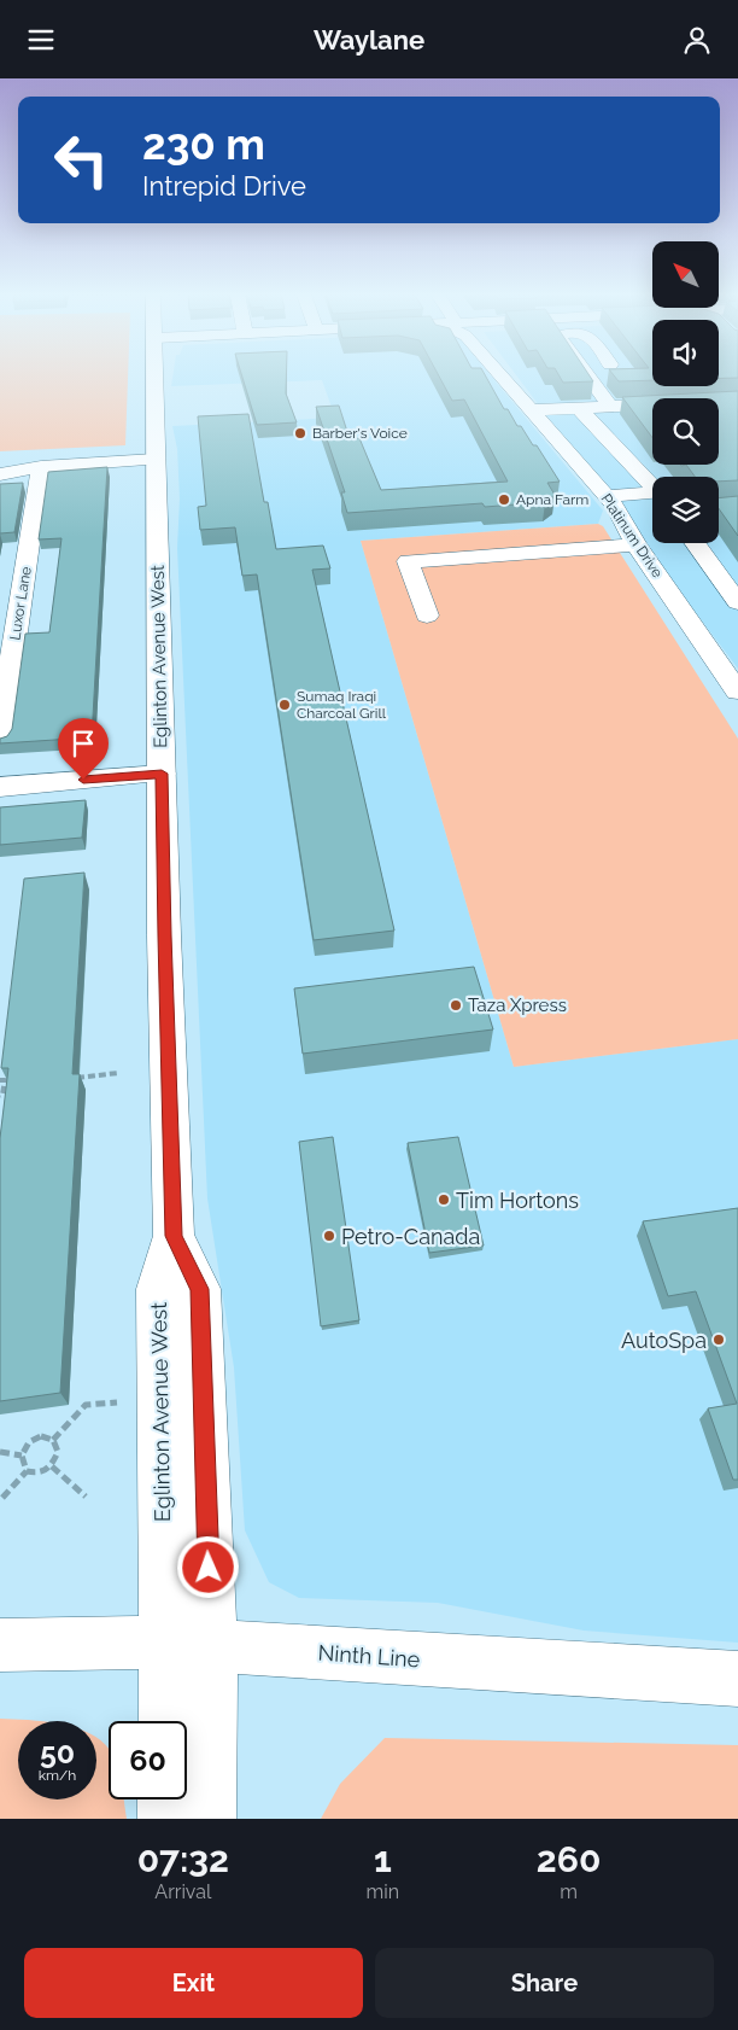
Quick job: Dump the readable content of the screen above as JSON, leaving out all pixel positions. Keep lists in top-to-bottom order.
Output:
{
  "streets": {
    "street": [
      "Platinum Drive",
      "Luxor Lane",
      "Eglinton Avenue West",
      "Ninth Line"
    ]
  },
  "crossings": [
    ["Eglinton Avenue West", "Ninth Line"]
  ],
  "places": [
    "Barber's Voice",
    "Apna Farm",
    "Sumaq Iraqi Charcoal Grill",
    "Taza Xpress",
    "Tim Hortons",
    "Petro-Canada",
    "AutoSpa"
  ],
  "north": "top left",
  "page": {
    "header": "Waylane",
    "turn": ["230 m", "Intrepid Drive"],
    "speed": "50 km/h",
    "limit": "60",
    "eta": [
      "07:32",
      "Arrival",
      "1",
      "min",
      "260",
      "m"
    ],
    "buttons": ["Exit", "Share"]
  }
}
